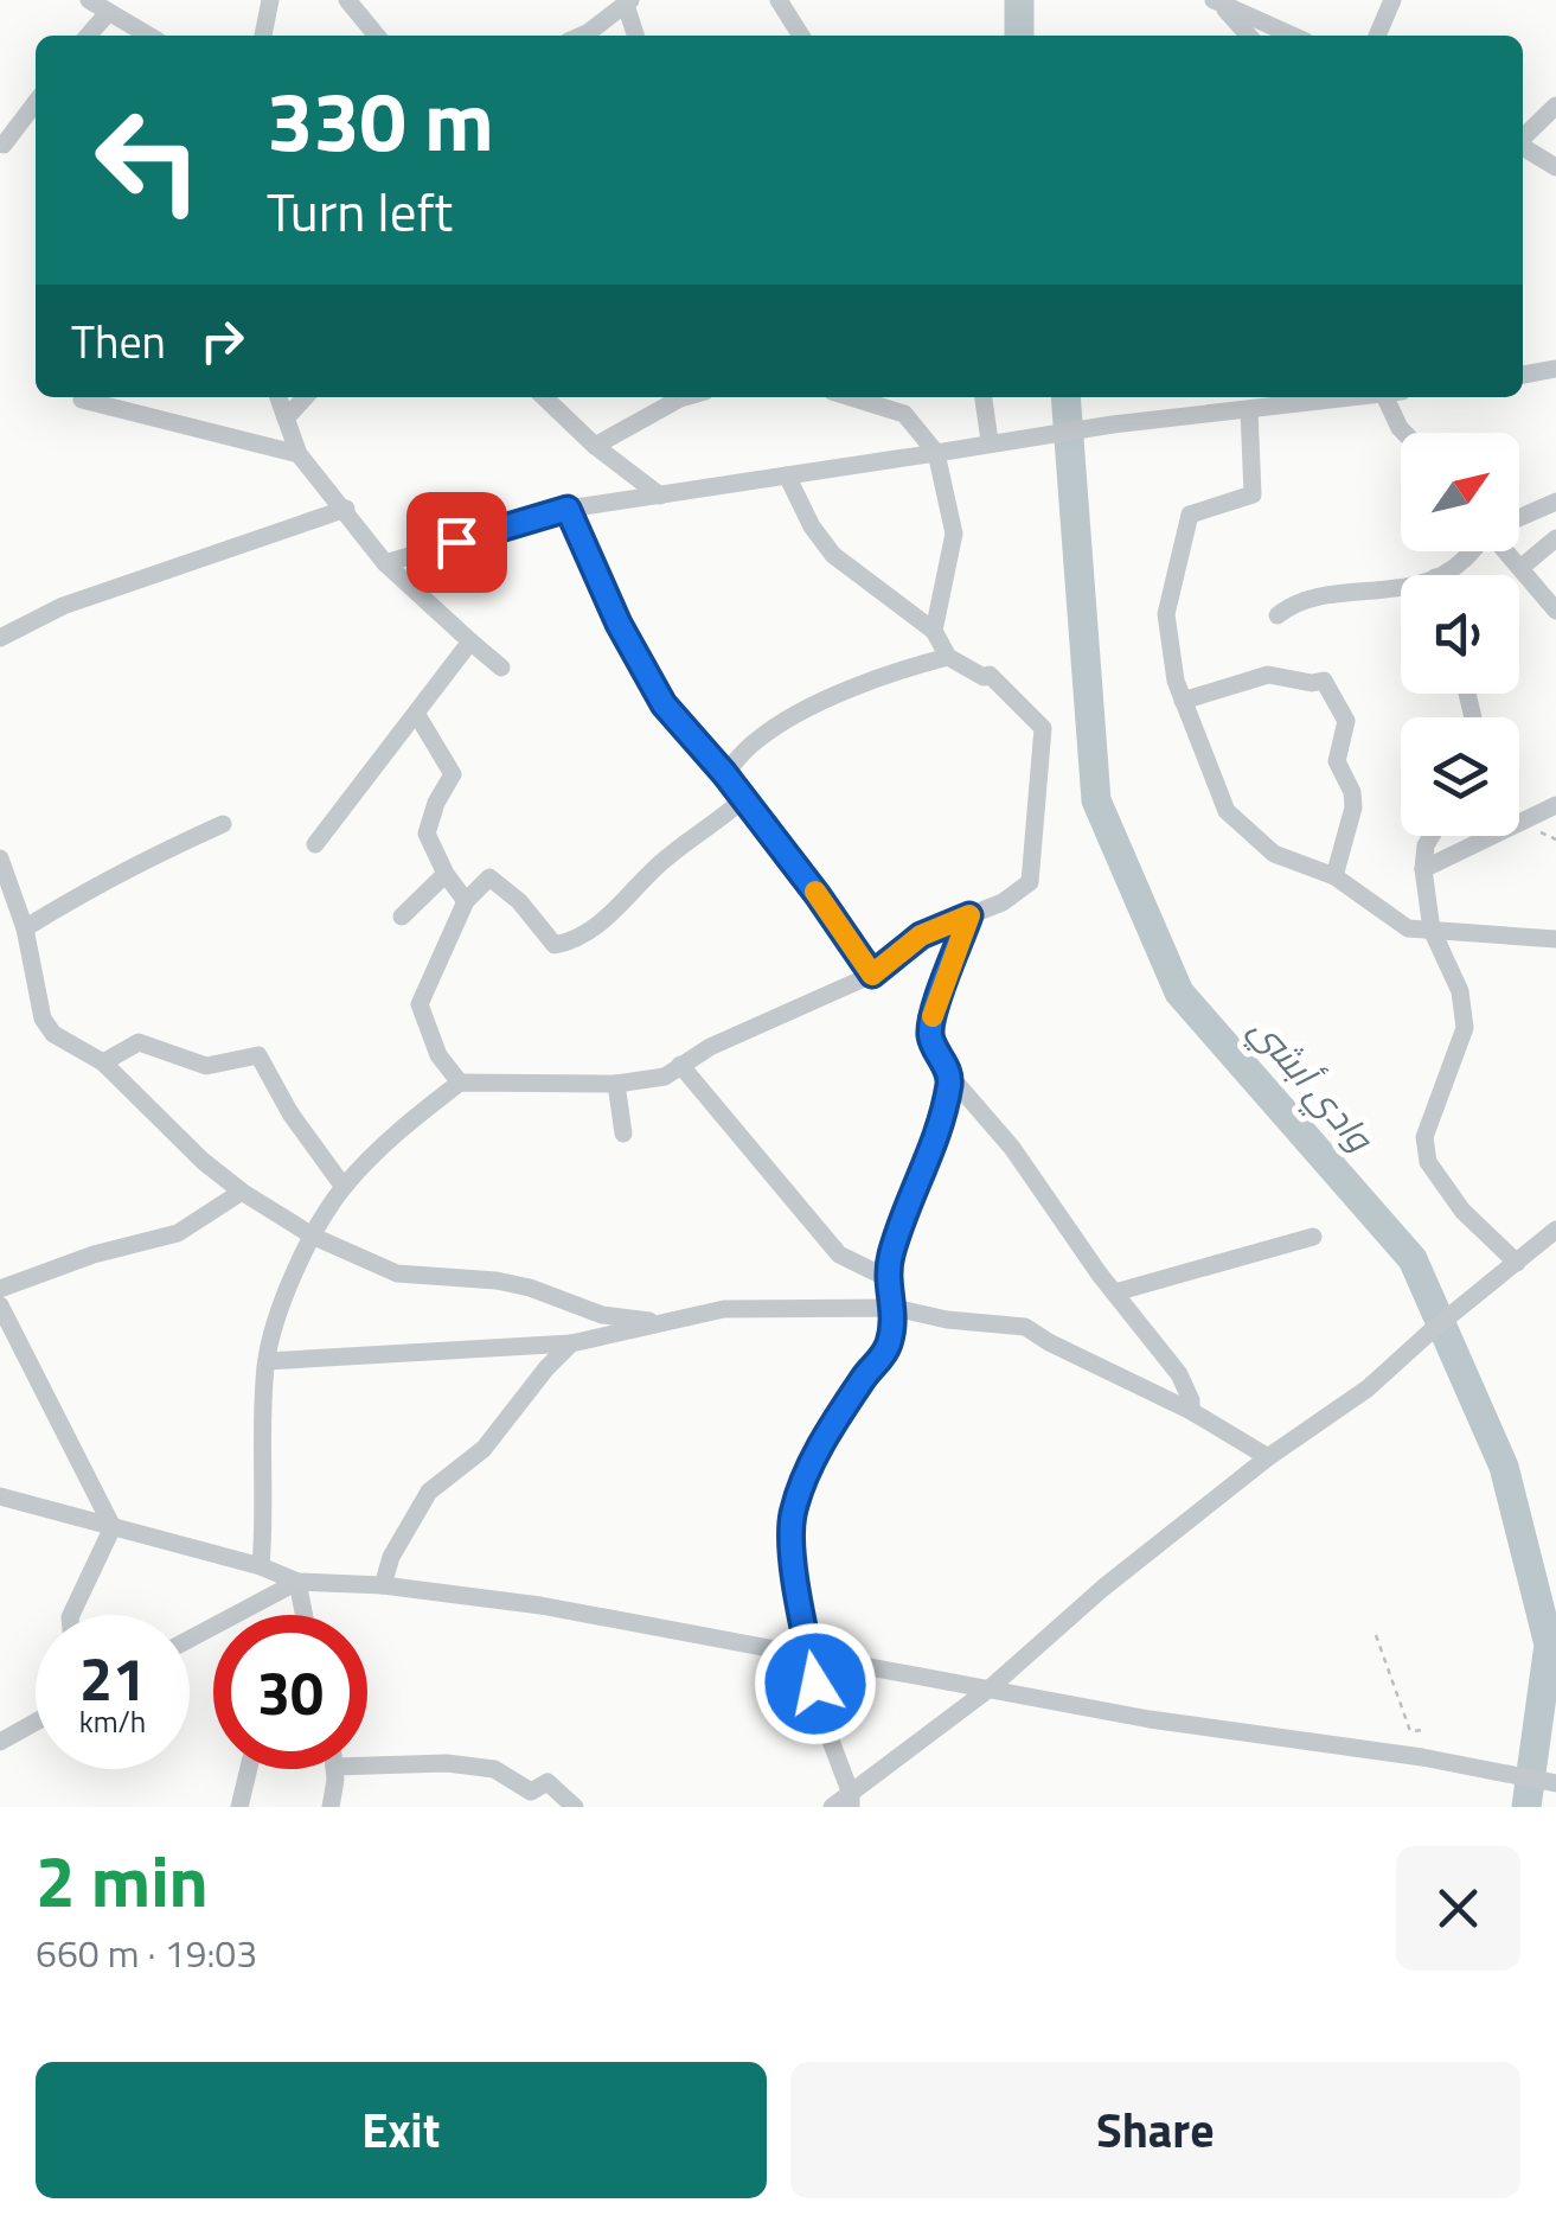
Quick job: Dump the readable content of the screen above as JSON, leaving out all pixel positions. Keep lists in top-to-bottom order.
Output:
{
  "water": ["وادي أبشي"],
  "north": "top right",
  "page": {
    "turn": ["330 m", "Turn left"],
    "then": "Then",
    "speed": "21 km/h",
    "limit": "30",
    "heading": ["2 min", "660 m · 19:03"],
    "buttons": ["Exit", "Share"]
  }
}
